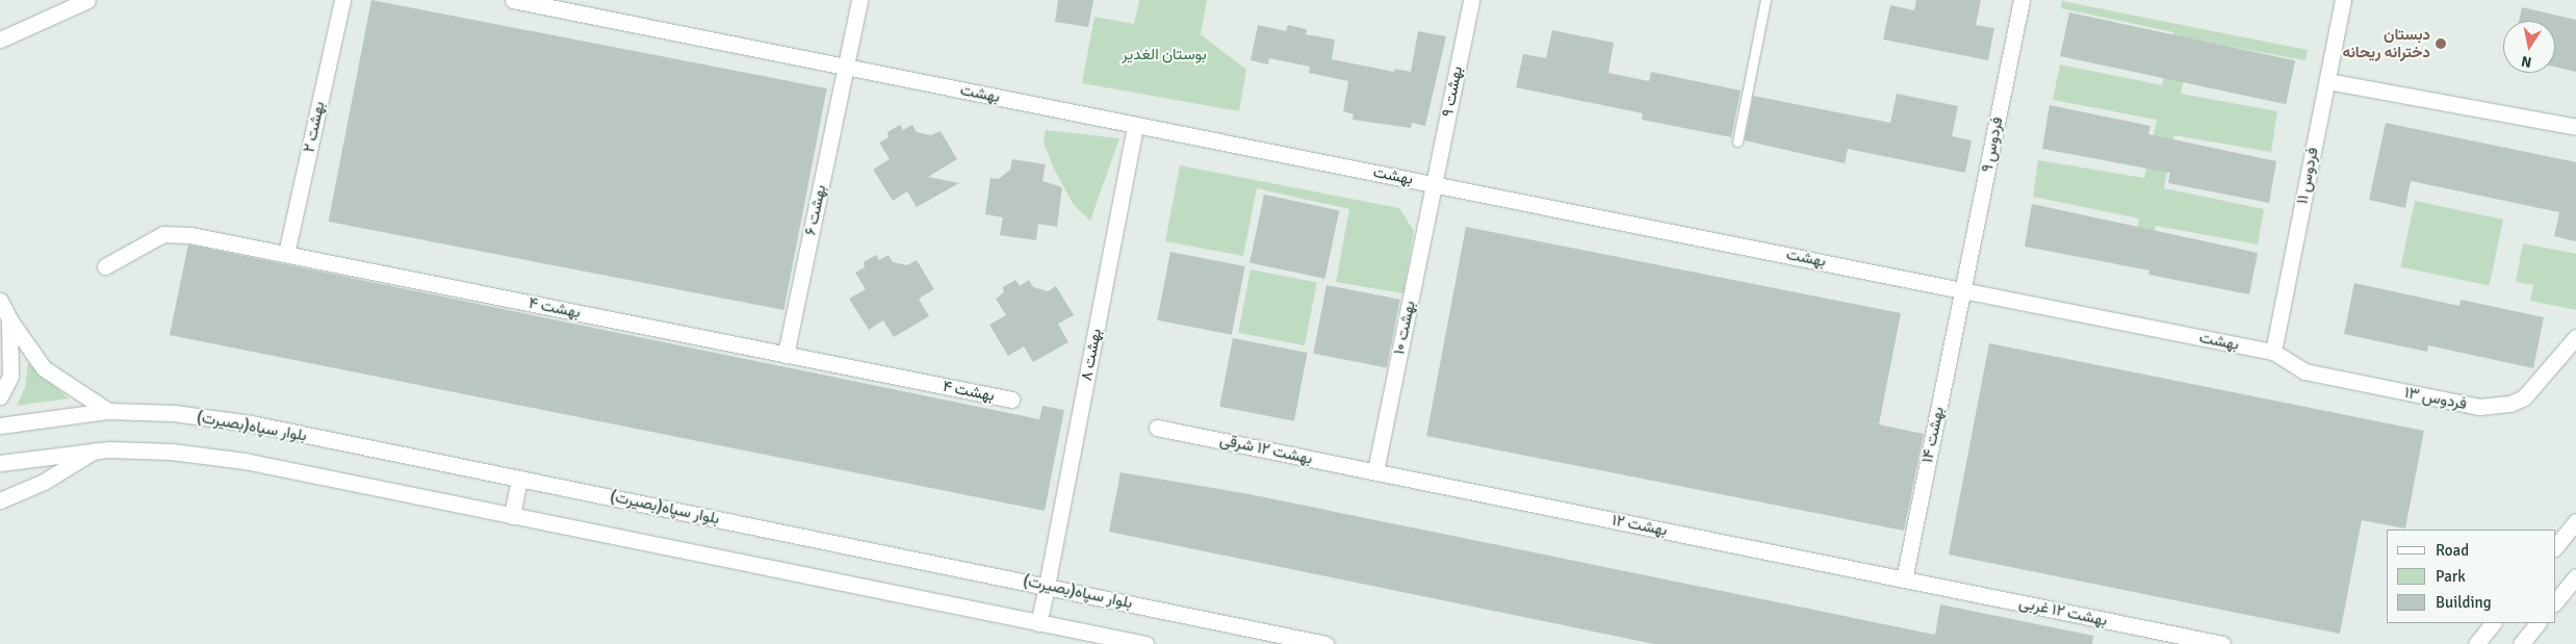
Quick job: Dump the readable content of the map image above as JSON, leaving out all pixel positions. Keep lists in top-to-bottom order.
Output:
{
  "streets": {
    "street": [
      "بهشت ۹",
      "بهشت",
      "بهشت ۲",
      "فردوس ۹",
      "فردوس ۱۱",
      "بهشت ۶",
      "بهشت ۴",
      "بهشت ۱۰",
      "بهشت ۸",
      "فردوس ۱۳",
      "بلوار سپاه(بصیرت)",
      "بهشت ۱۴",
      "بهشت ۱۲ شرقی",
      "بهشت ۱۲",
      "بهشت ۱۲ غربی"
    ]
  },
  "crossings": [
    ["بهشت ۹", "بهشت"],
    ["بهشت ۹", "بهشت ۱۰"],
    ["بهشت", "فردوس ۹"],
    ["بهشت", "فردوس ۱۱"],
    ["بهشت", "بهشت ۶"],
    ["بهشت", "بهشت ۱۰"],
    ["بهشت", "بهشت ۸"],
    ["بهشت", "فردوس ۱۳"],
    ["بهشت", "بهشت ۱۴"],
    ["بهشت ۲", "بهشت ۴"],
    ["فردوس ۹", "بهشت ۱۴"],
    ["فردوس ۱۱", "فردوس ۱۳"],
    ["بهشت ۶", "بهشت ۴"],
    ["بهشت ۱۰", "بهشت ۱۲ شرقی"],
    ["بهشت ۱۰", "بهشت ۱۲"],
    ["بهشت ۸", "بلوار سپاه(بصیرت)"],
    ["بهشت ۱۴", "بهشت ۱۲"],
    ["بهشت ۱۴", "بهشت ۱۲ غربی"],
    ["بهشت ۱۲ شرقی", "بهشت ۱۲"],
    ["بهشت ۱۲", "بهشت ۱۲ غربی"]
  ],
  "parks": ["بوستان الغدیر"],
  "places": ["دبستان دخترانه ریحانه"],
  "legend": ["Road", "Park", "Building"],
  "north": "bottom"
}
